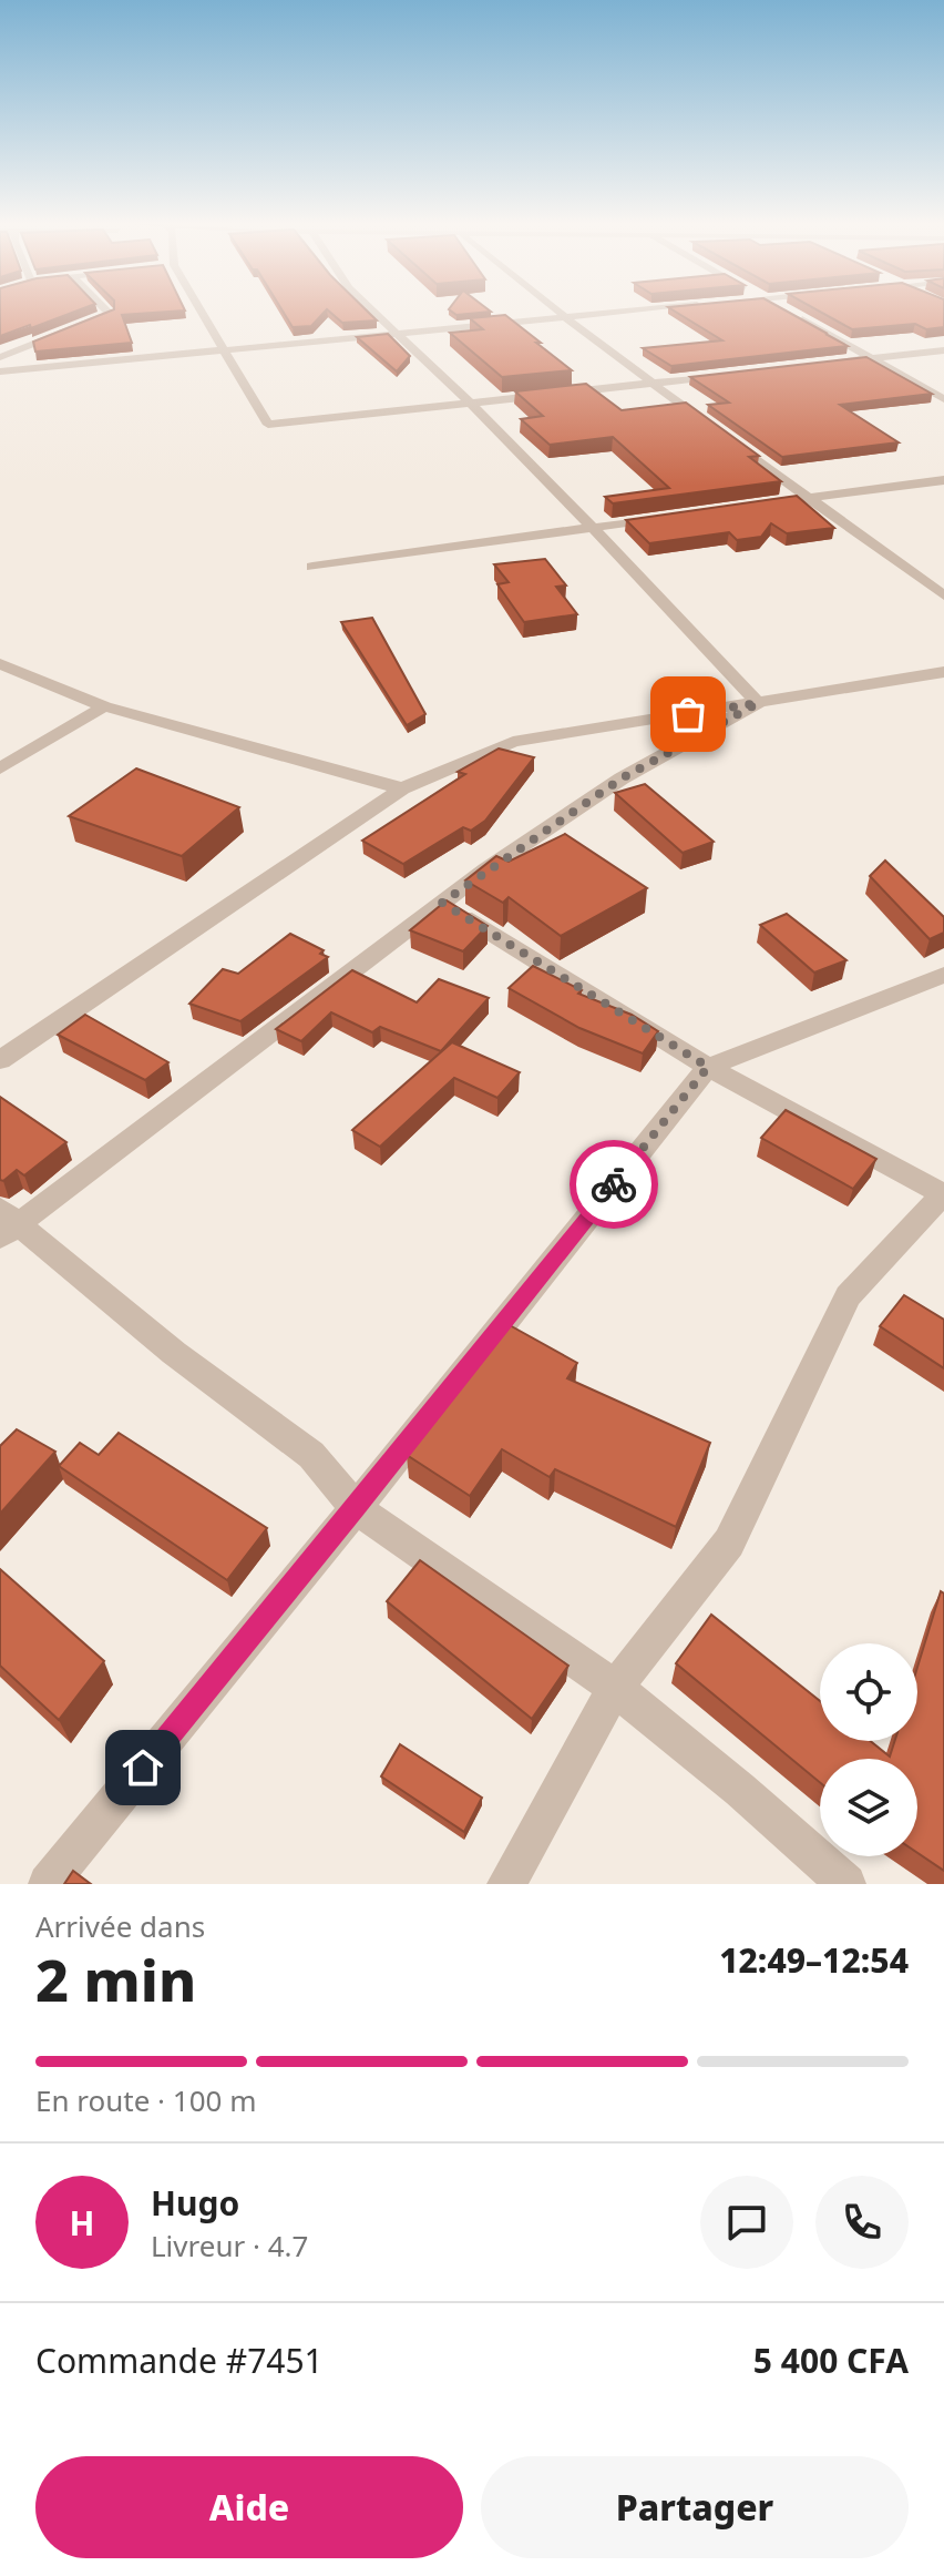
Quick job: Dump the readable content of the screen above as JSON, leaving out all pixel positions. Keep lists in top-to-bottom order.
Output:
{
  "page": {
    "heading": ["2 min", "Arrivée dans", "12:49–12:54"],
    "panel": [
      "Hugo",
      "Livreur · 4.7",
      "Commande #7451",
      "5 400 CFA"
    ],
    "bar": "En route · 100 m",
    "round": "H",
    "buttons": ["Aide", "Partager"]
  }
}
